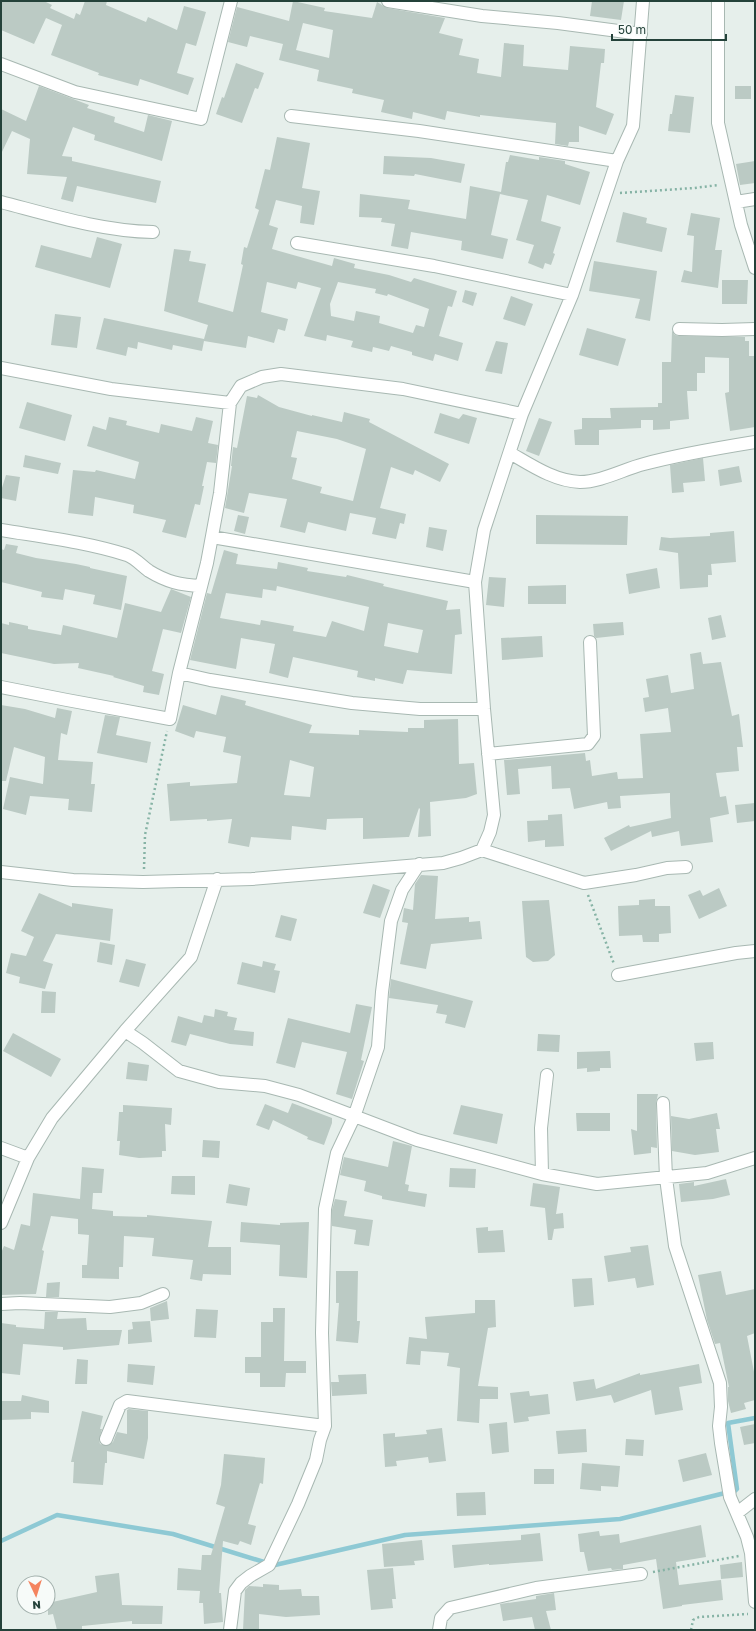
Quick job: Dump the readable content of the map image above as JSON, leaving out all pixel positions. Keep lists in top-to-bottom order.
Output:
{
  "scale_bar": "50 m",
  "north": "bottom"
}
